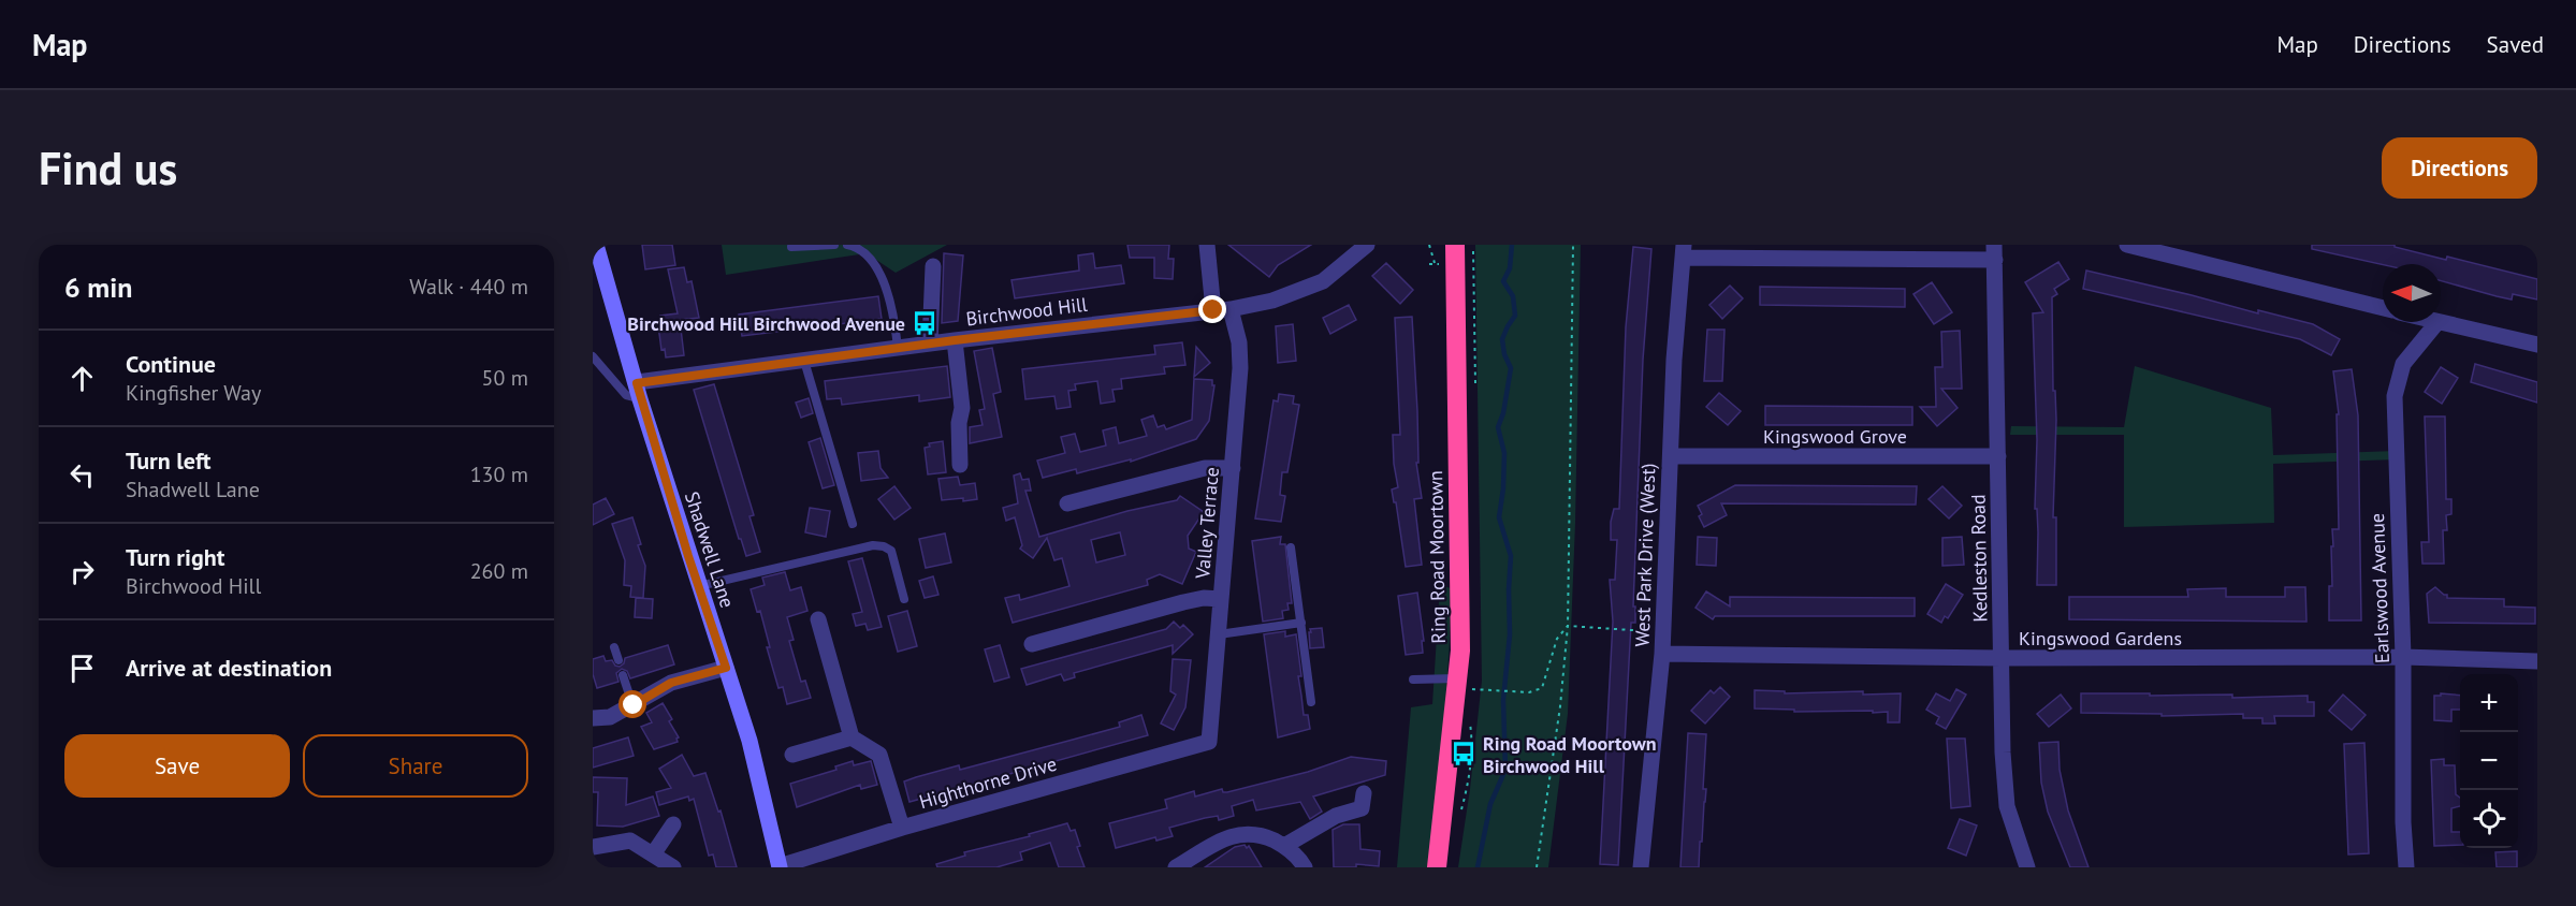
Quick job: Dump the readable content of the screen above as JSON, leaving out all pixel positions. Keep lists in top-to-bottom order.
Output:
{
  "streets": {
    "highway": ["Ring Road Moortown"],
    "street": [
      "Birchwood Hill",
      "Kingswood Grove",
      "Valley Terrace",
      "Shadwell Lane",
      "West Park Drive (West)",
      "Kedleston Road",
      "Earlswood Avenue",
      "Kingswood Gardens",
      "Highthorne Drive"
    ]
  },
  "crossings": [
    ["Birchwood Hill", "Valley Terrace"],
    ["Birchwood Hill", "Shadwell Lane"],
    ["Kingswood Grove", "West Park Drive (West)"],
    ["Kingswood Grove", "Kedleston Road"],
    ["Valley Terrace", "Highthorne Drive"],
    ["Shadwell Lane", "Highthorne Drive"],
    ["West Park Drive (West)", "Kingswood Gardens"],
    ["Kedleston Road", "Kingswood Gardens"],
    ["Earlswood Avenue", "Kingswood Gardens"]
  ],
  "places": {
    "bus stop": ["Birchwood Hill Birchwood Avenue", "Ring Road Moortown Birchwood Hill"]
  },
  "north": "left",
  "page": {
    "header": "Map",
    "nav": ["Map", "Directions", "Saved"],
    "buttons": [
      "Directions",
      ["Save", "Share"]
    ],
    "title": "Find us",
    "heading": ["6 min", "Walk · 440 m"],
    "list": [
      ["Continue", "Kingfisher Way", "50 m"],
      ["Turn left", "Shadwell Lane", "130 m"],
      ["Turn right", "Birchwood Hill", "260 m"],
      "Arrive at destination"
    ],
    "map_buttons": ["+", "−"]
  }
}
